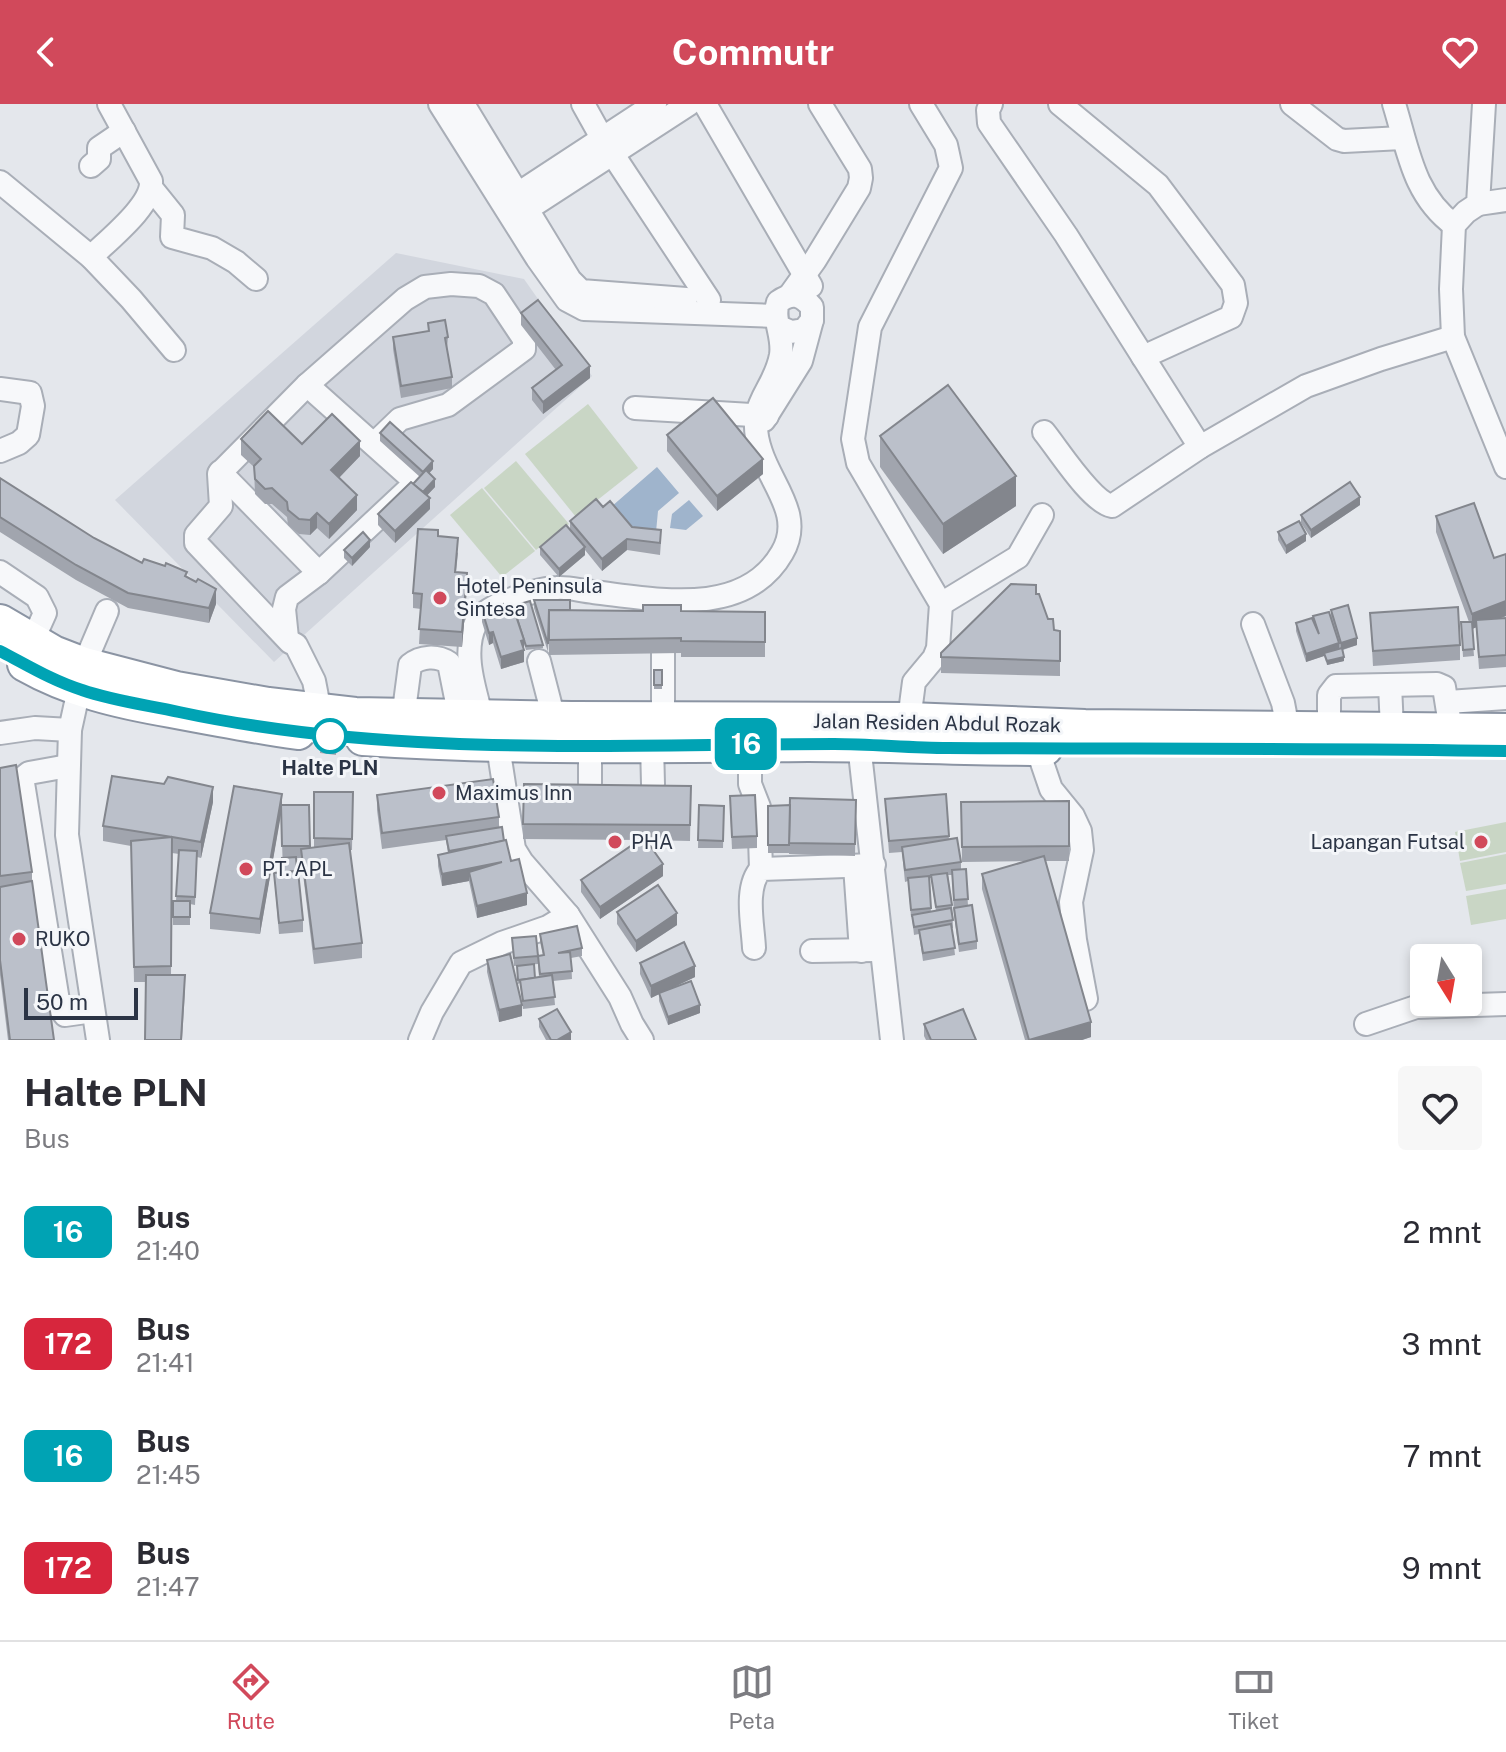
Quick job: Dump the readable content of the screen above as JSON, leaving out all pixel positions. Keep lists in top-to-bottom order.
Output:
{
  "streets": {
    "highway": ["Jalan Residen Abdul Rozak"]
  },
  "places": [
    "Hotel Peninsula Sintesa",
    "Halte PLN",
    "Maximus Inn",
    "PHA",
    "Lapangan Futsal",
    "PT. APL",
    "RUKO"
  ],
  "lines": ["bus line 16"],
  "scale_bar": "50 m",
  "north": "bottom",
  "page": {
    "header": "Commutr",
    "on_map": "16",
    "scale": "50 m",
    "heading": ["Halte PLN", "Bus"],
    "list": [
      {
        "mark": "16",
        "name": "Bus",
        "note": "21:40",
        "value": "2 mnt"
      },
      {
        "mark": "172",
        "name": "Bus",
        "note": "21:41",
        "value": "3 mnt"
      },
      {
        "mark": "16",
        "name": "Bus",
        "note": "21:45",
        "value": "7 mnt"
      },
      {
        "mark": "172",
        "name": "Bus",
        "note": "21:47",
        "value": "9 mnt"
      }
    ],
    "tabs": ["Rute", "Peta", "Tiket"]
  }
}
